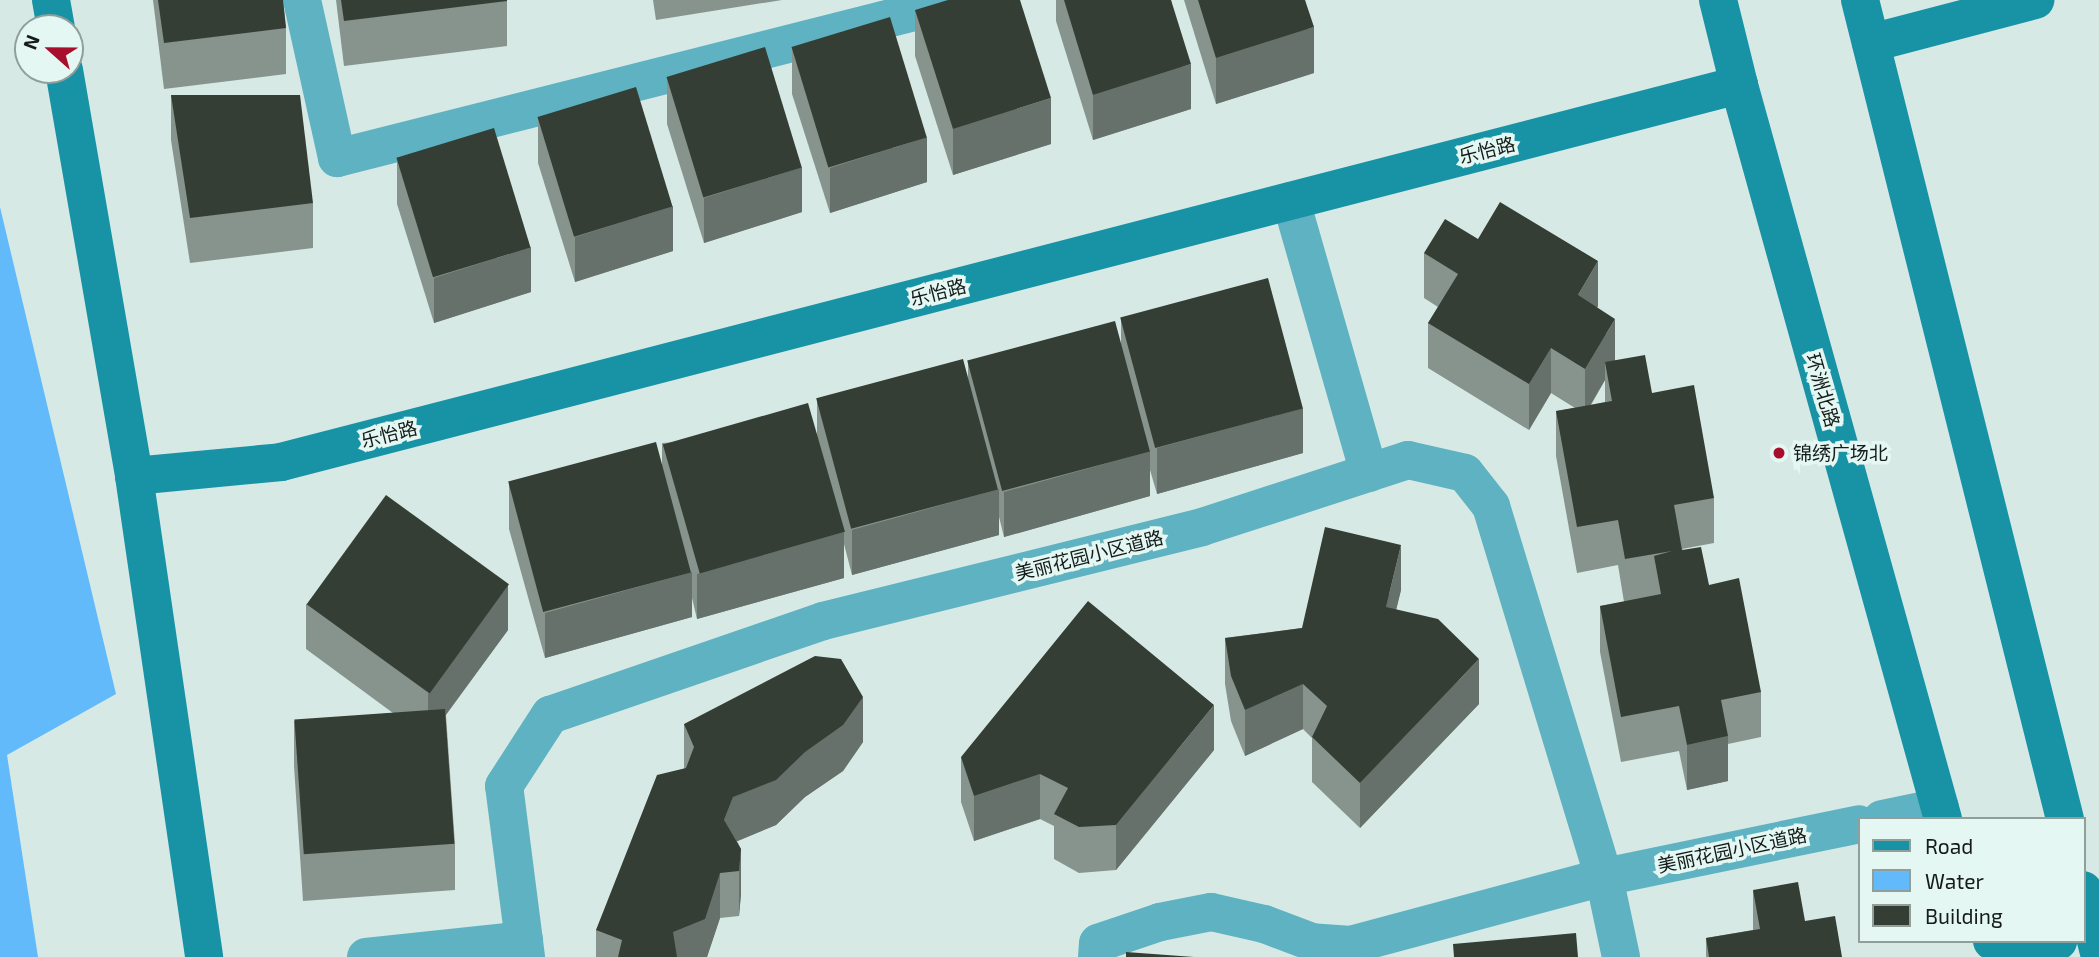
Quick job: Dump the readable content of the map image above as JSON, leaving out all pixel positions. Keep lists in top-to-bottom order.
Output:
{
  "streets": {
    "street": ["乐怡路", "环洲北路", "美丽花园小区道路"]
  },
  "crossings": [
    ["乐怡路", "环洲北路"]
  ],
  "places": ["锦绣广场北"],
  "legend": ["Road", "Water", "Building"],
  "north": "left"
}
